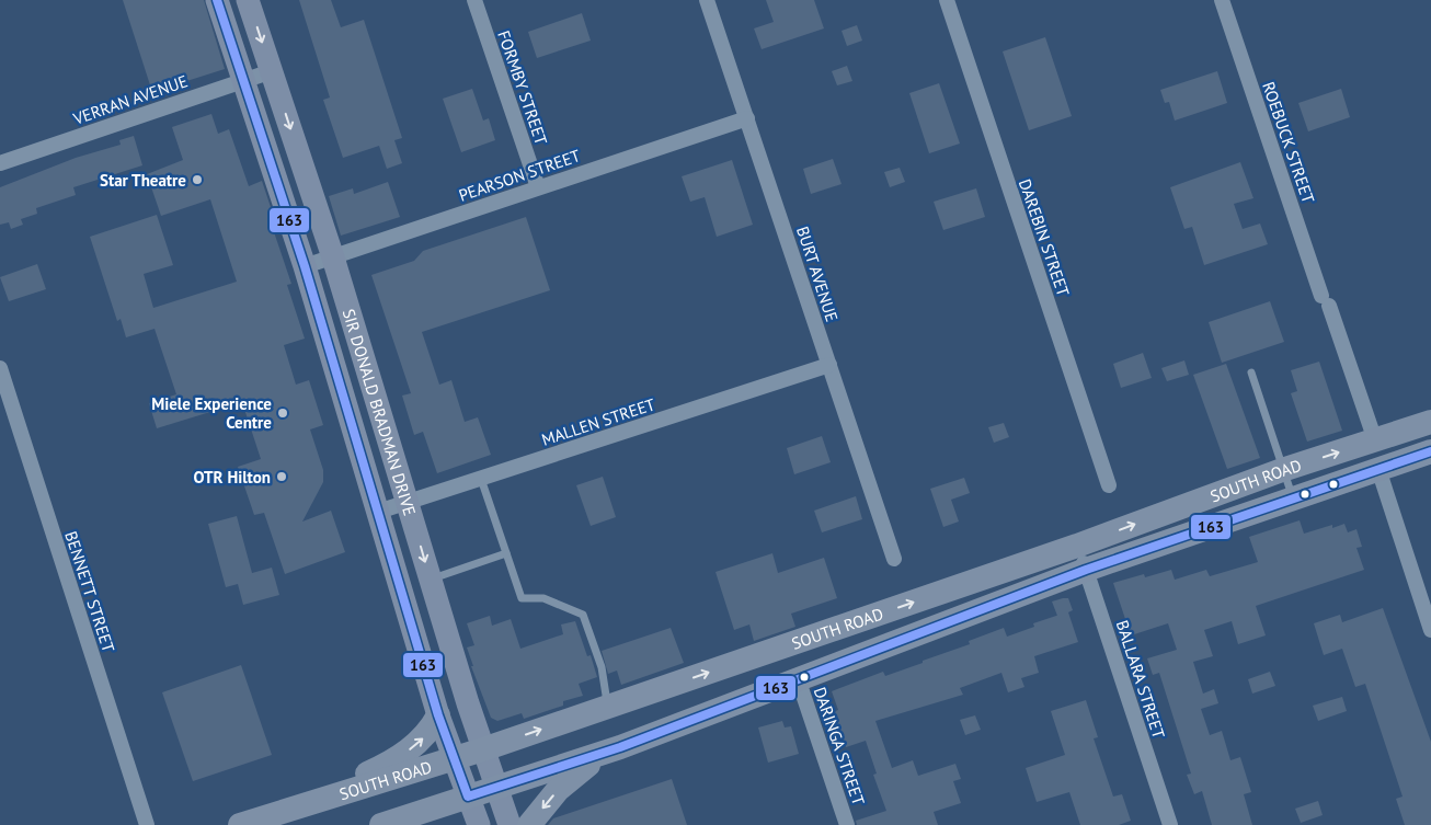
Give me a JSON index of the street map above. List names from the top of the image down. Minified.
{"streets":{"highway":["SOUTH ROAD"],"main road":["SIR DONALD BRADMAN DRIVE"],"street":["FORMBY STREET","VERRAN AVENUE","ROEBUCK STREET","PEARSON STREET","DAREBIN STREET","BURT AVENUE","MALLEN STREET","BENNETT STREET","BALLARA STREET","DARINGA STREET"]},"crossings":[["FORMBY STREET","PEARSON STREET"],["VERRAN AVENUE","SIR DONALD BRADMAN DRIVE"],["ROEBUCK STREET","SOUTH ROAD"],["PEARSON STREET","BURT AVENUE"],["PEARSON STREET","SIR DONALD BRADMAN DRIVE"],["BURT AVENUE","MALLEN STREET"],["SIR DONALD BRADMAN DRIVE","MALLEN STREET"],["SIR DONALD BRADMAN DRIVE","SOUTH ROAD"],["SOUTH ROAD","BALLARA STREET"],["SOUTH ROAD","DARINGA STREET"]],"places":["Star Theatre","Miele Experience Centre","OTR Hilton"],"lines":["transit line 163"]}
